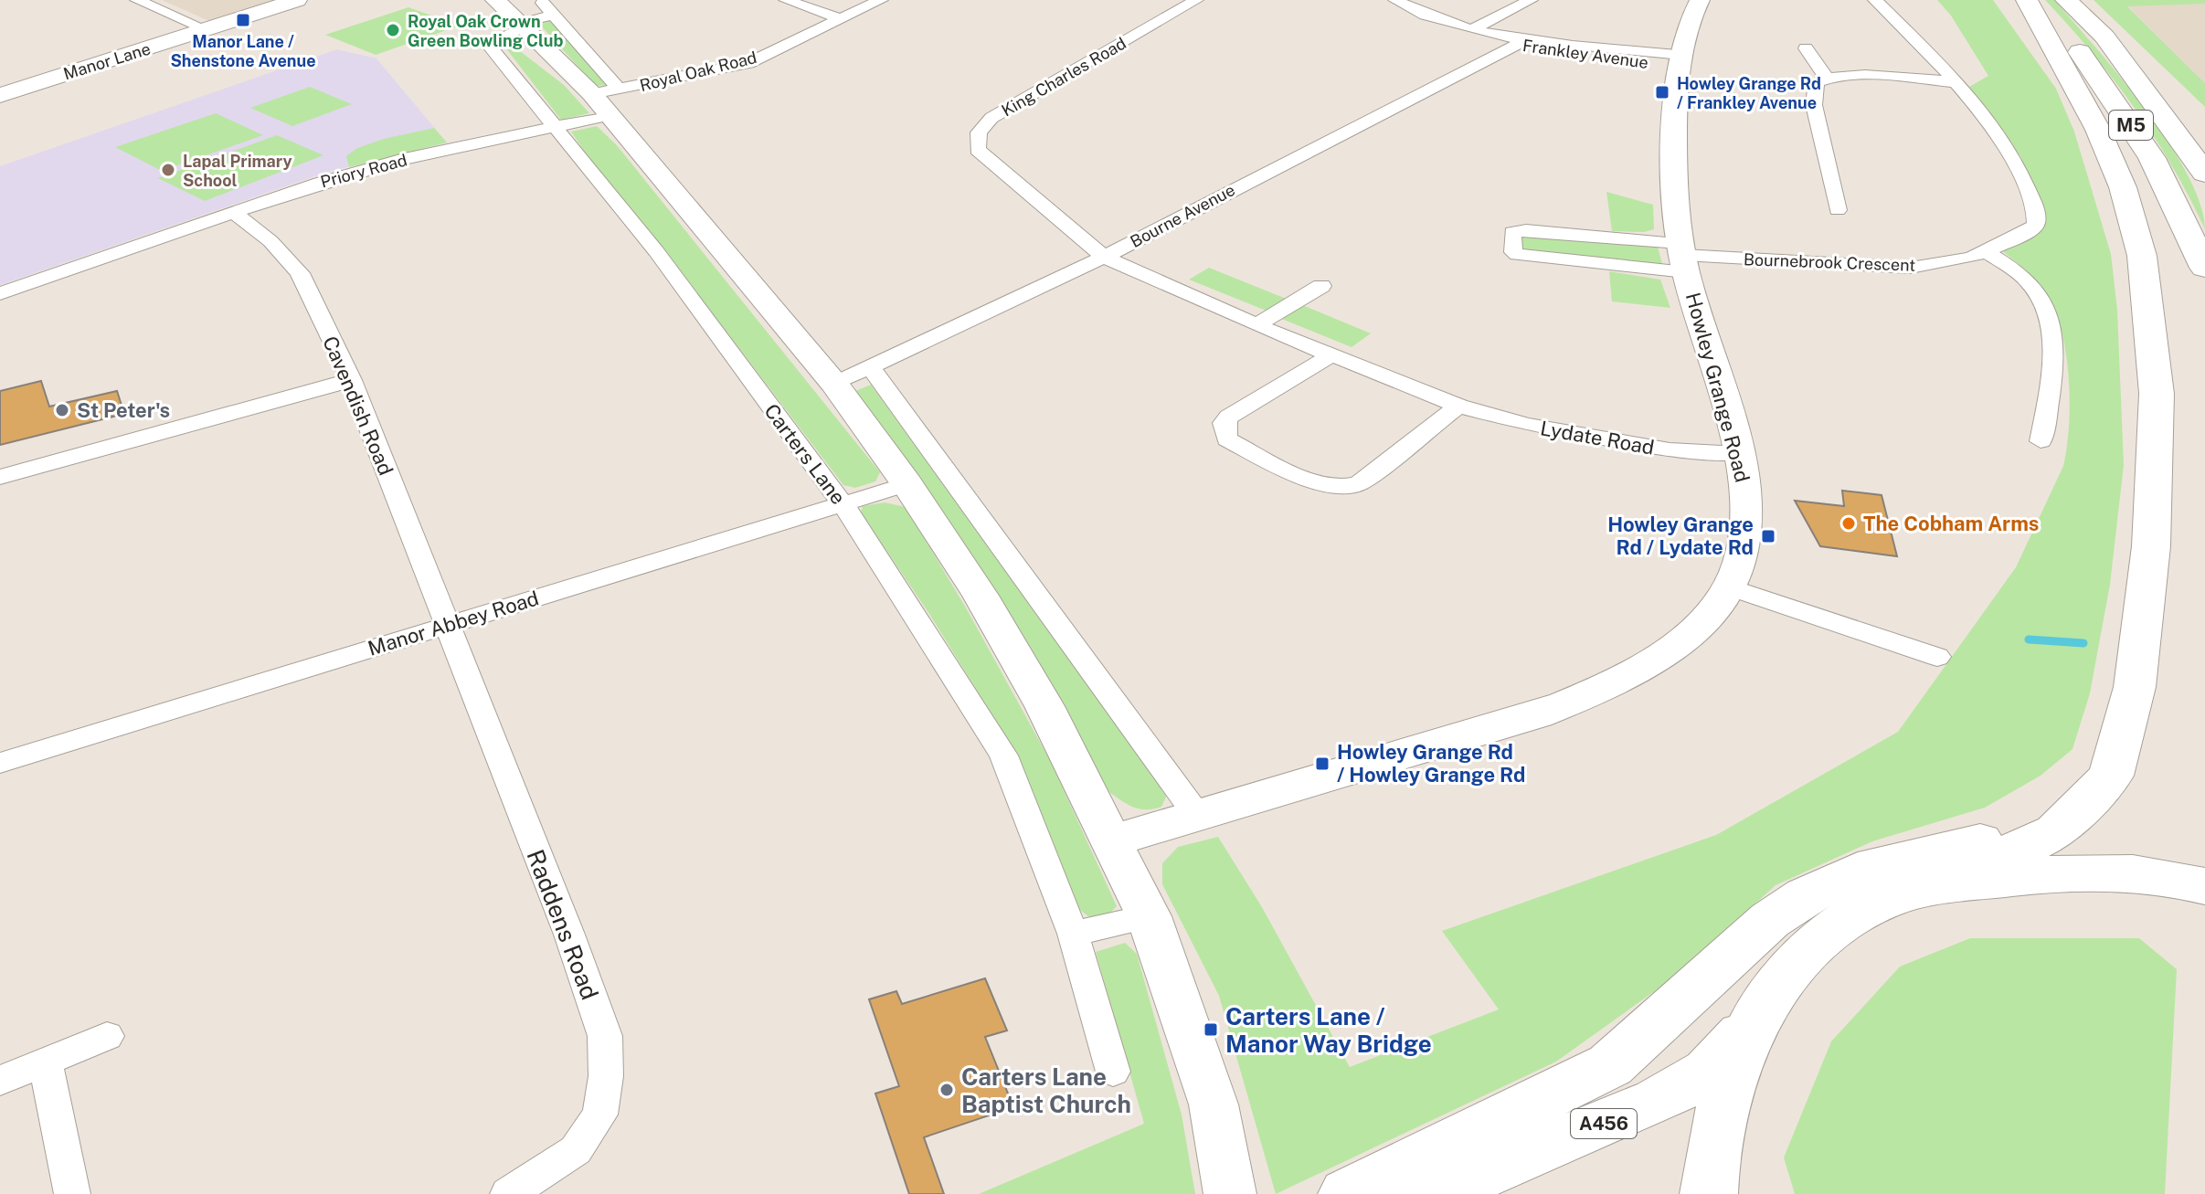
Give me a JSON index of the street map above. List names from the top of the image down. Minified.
{"streets":{"highway":["M5","A456"],"street":["Frankley Avenue","Manor Lane","Royal Oak Road","King Charles Road","Priory Road","Bourne Avenue","Bournebrook Crescent","Howley Grange Road","Cavendish Road","Lydate Road","Carters Lane","Manor Abbey Road","Raddens Road"]},"crossings":[["Frankley Avenue","Bourne Avenue"],["Frankley Avenue","Howley Grange Road"],["Royal Oak Road","Priory Road"],["King Charles Road","Bourne Avenue"],["King Charles Road","Lydate Road"],["Priory Road","Cavendish Road"],["Priory Road","Carters Lane"],["Bourne Avenue","Lydate Road"],["Bournebrook Crescent","Howley Grange Road"],["Howley Grange Road","Lydate Road"],["Cavendish Road","Manor Abbey Road"],["Cavendish Road","Raddens Road"],["Carters Lane","Manor Abbey Road"],["Manor Abbey Road","Raddens Road"]],"places":{"transit":["Manor Lane / Shenstone Avenue","Howley Grange Rd / Frankley Avenue","Howley Grange Rd / Lydate Rd","Howley Grange Rd / Howley Grange Rd","Carters Lane / Manor Way Bridge"],"other":["Royal Oak Crown Green Bowling Club","Lapal Primary School","St Peter's","The Cobham Arms","Carters Lane Baptist Church"]}}
